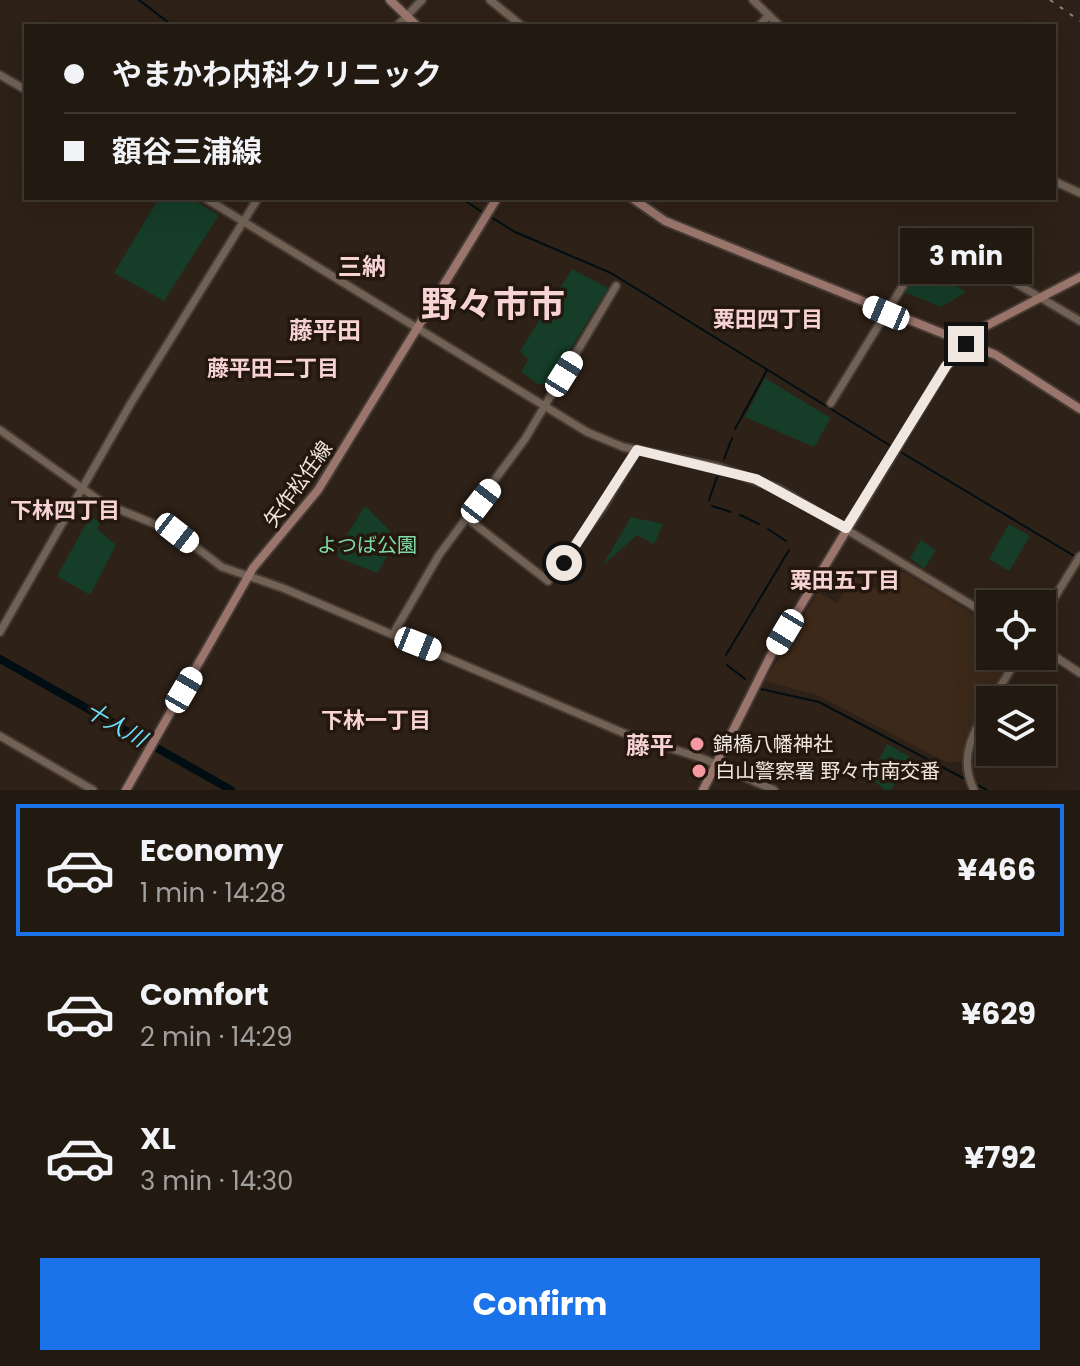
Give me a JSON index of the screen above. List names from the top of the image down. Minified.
{"streets":{"main road":["矢作松任線"]},"districts":["三納","野々市市","粟田四丁目","藤平田","藤平田二丁目","下林四丁目","粟田五丁目","下林一丁目","藤平"],"water":["十人川"],"parks":["よつば公園"],"places":["錦橋八幡神社","白山警察署 野々市南交番"],"page":{"banner":["やまかわ内科クリニック","額谷三浦線"],"bubble":"3 min","list":[{"name":"Economy","note":"1 min · 14:28","value":"¥466"},{"name":"Comfort","note":"2 min · 14:29","value":"¥629"},{"name":"XL","note":"3 min · 14:30","value":"¥792"}],"buttons":"Confirm"}}
